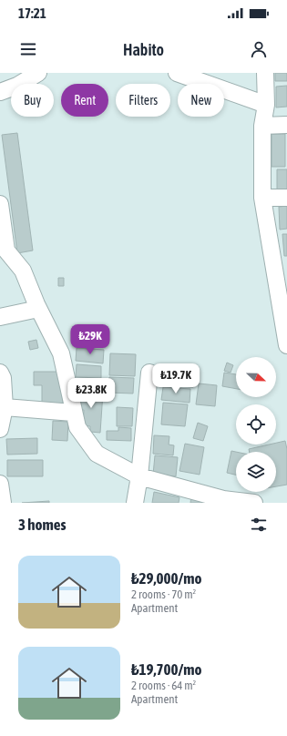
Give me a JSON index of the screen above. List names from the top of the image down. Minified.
{"north":"right","page":{"status":"17:21","header":"Habito","chip":["Buy","Rent","Filters","New"],"price":["₺29K","₺19.7K","₺23.8K"],"heading":"3 homes","list":[{"name":"₺29,000/mo","note":"2 rooms · 70 m² · Apartment"},{"name":"₺19,700/mo","note":"2 rooms · 64 m² · Apartment"}]}}
